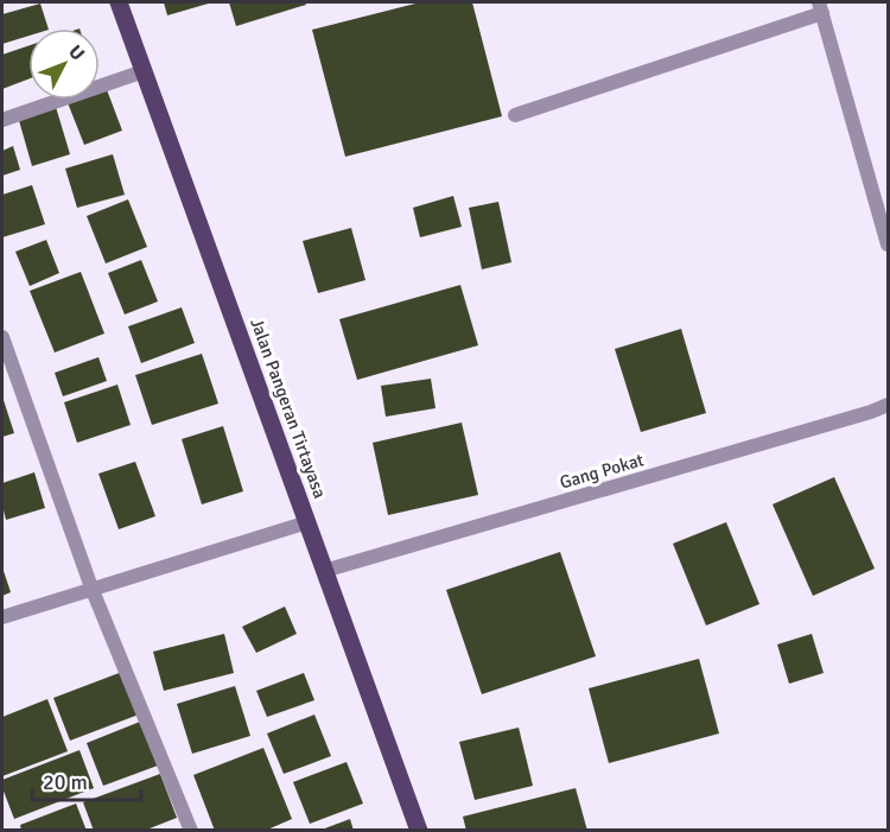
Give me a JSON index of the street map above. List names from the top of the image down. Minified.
{"streets":{"main road":["Jalan Pangeran Tirtayasa"],"street":["Gang Pokat"]},"crossings":[["Jalan Pangeran Tirtayasa","Gang Pokat"]],"scale_bar":"20 m","north":"top right"}
